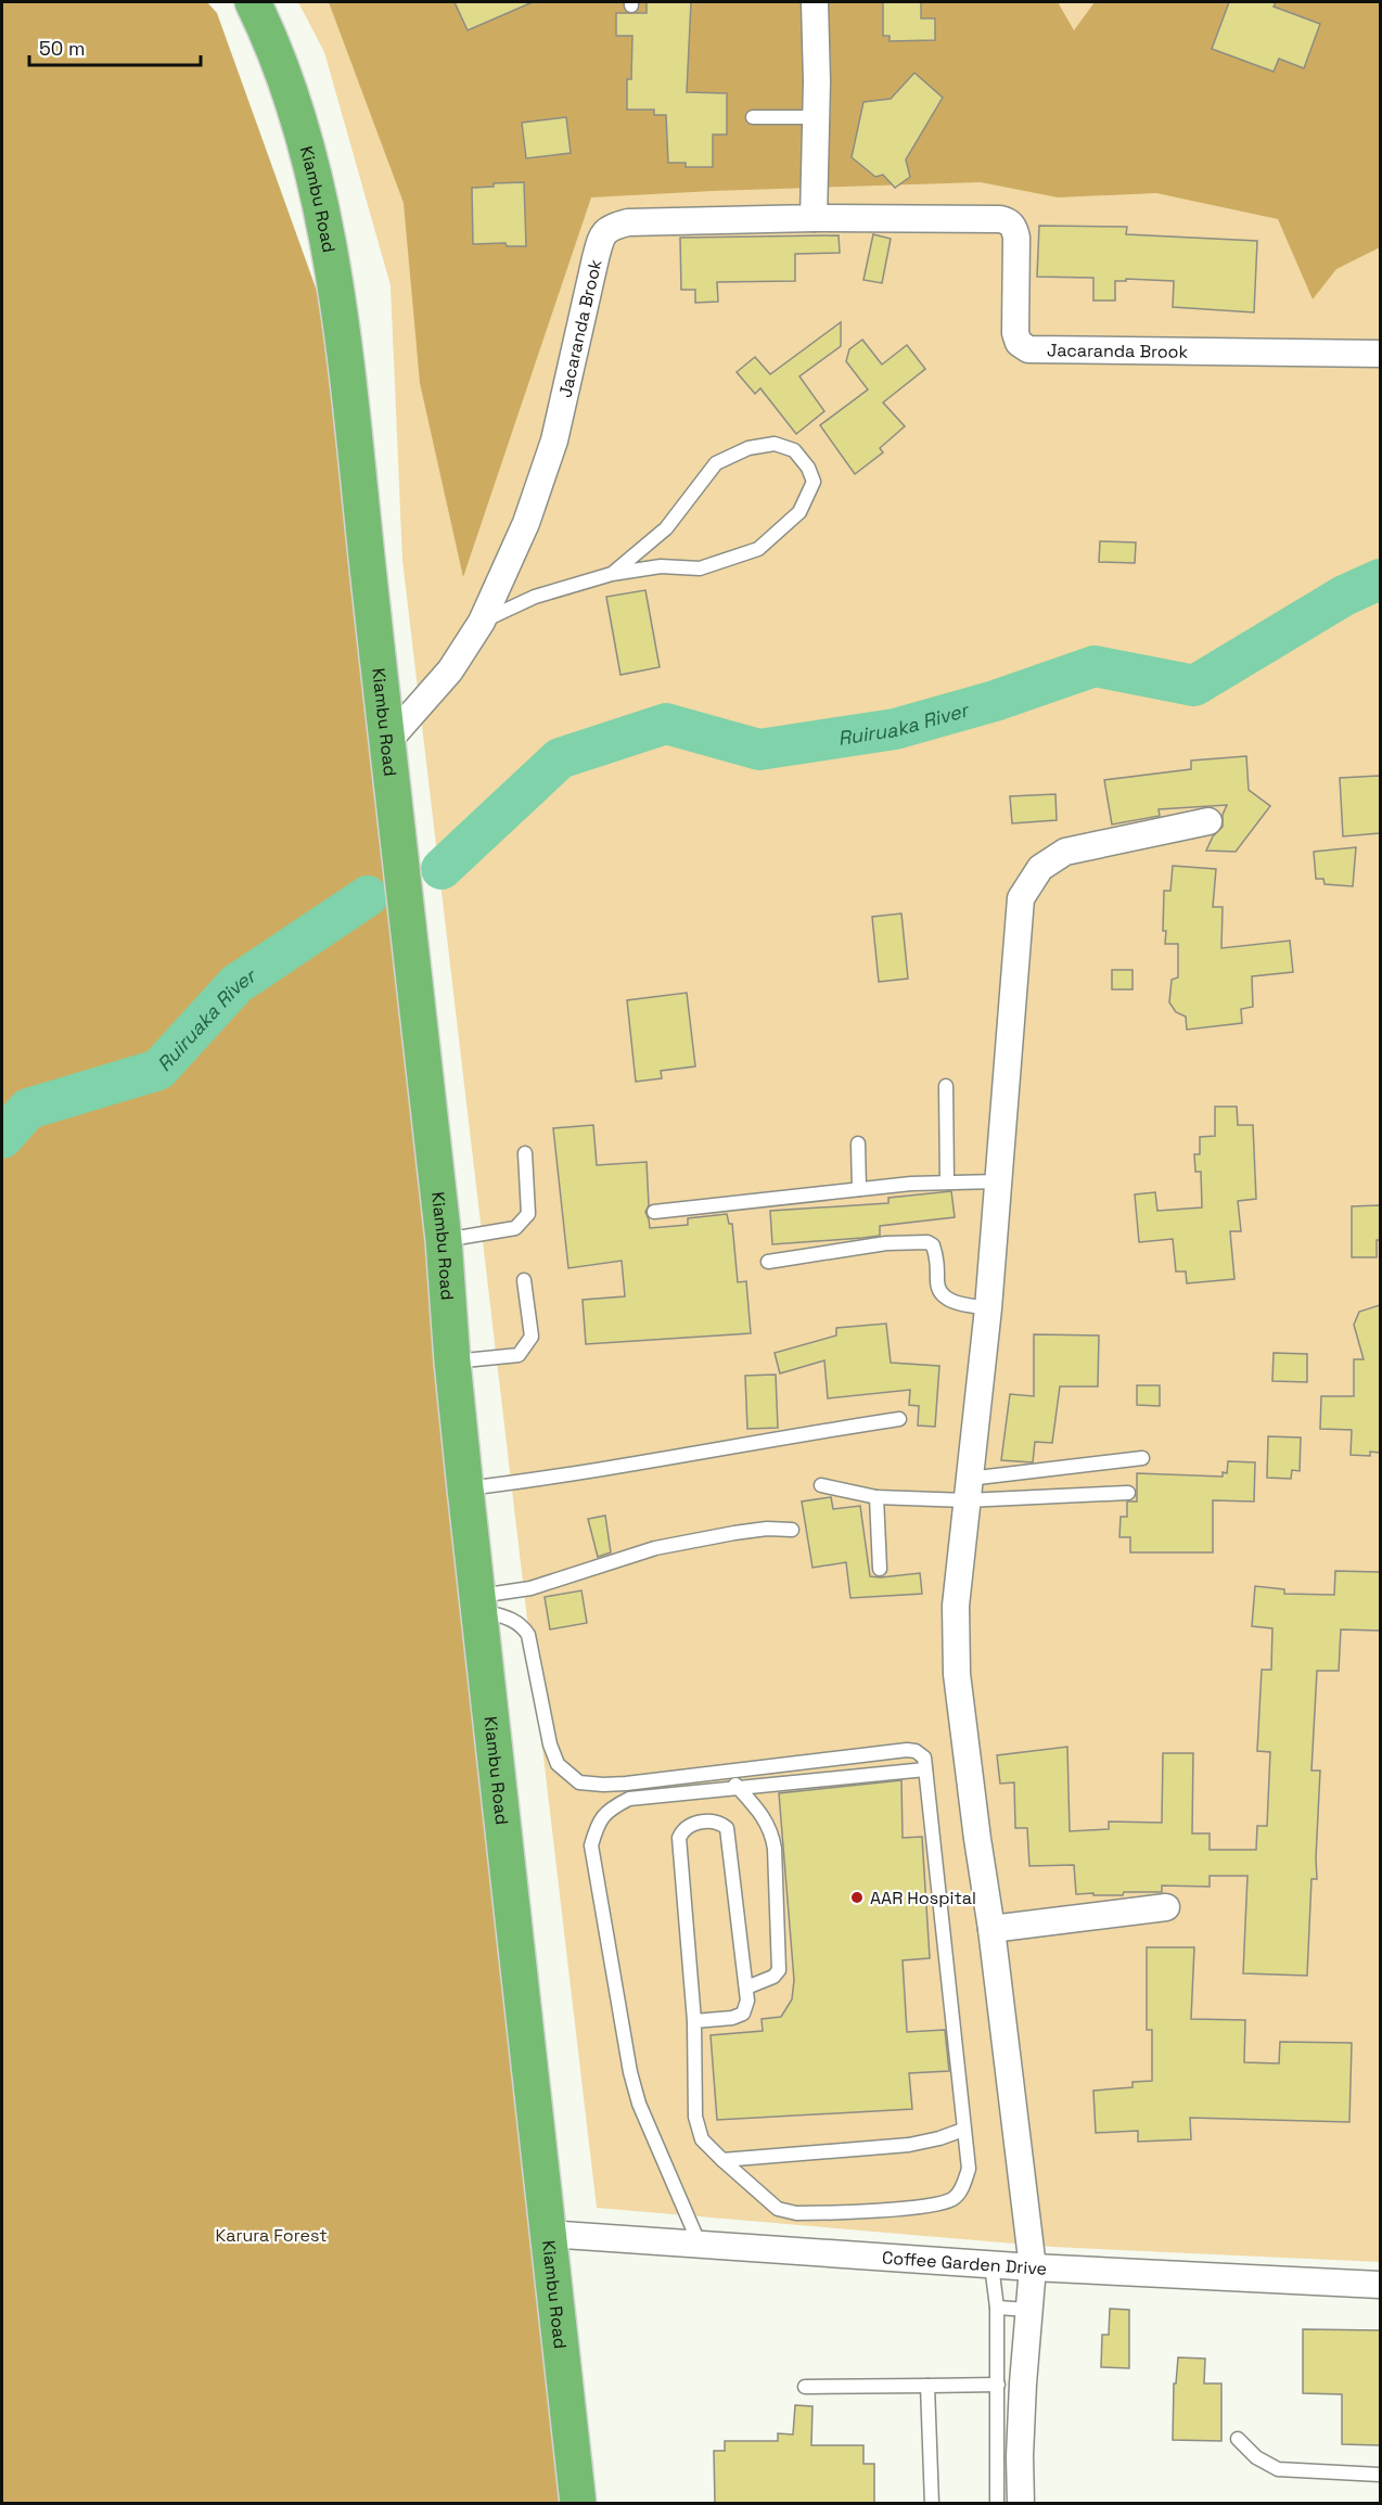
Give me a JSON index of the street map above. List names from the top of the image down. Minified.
{"streets":{"highway":["Kiambu Road"],"street":["Jacaranda Brook","Coffee Garden Drive"]},"crossings":[["Kiambu Road","Jacaranda Brook"],["Kiambu Road","Coffee Garden Drive"]],"water":["Ruiruaka River"],"parks":["Karura Forest"],"places":["AAR Hospital"],"scale_bar":"50 m"}
